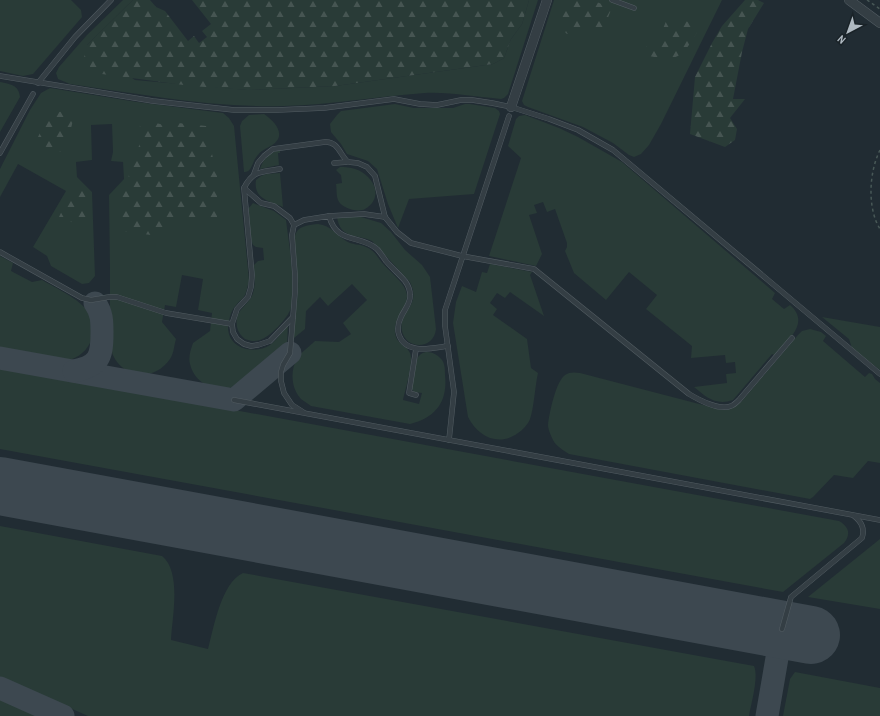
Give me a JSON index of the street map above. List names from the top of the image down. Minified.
{"north":"bottom left"}
